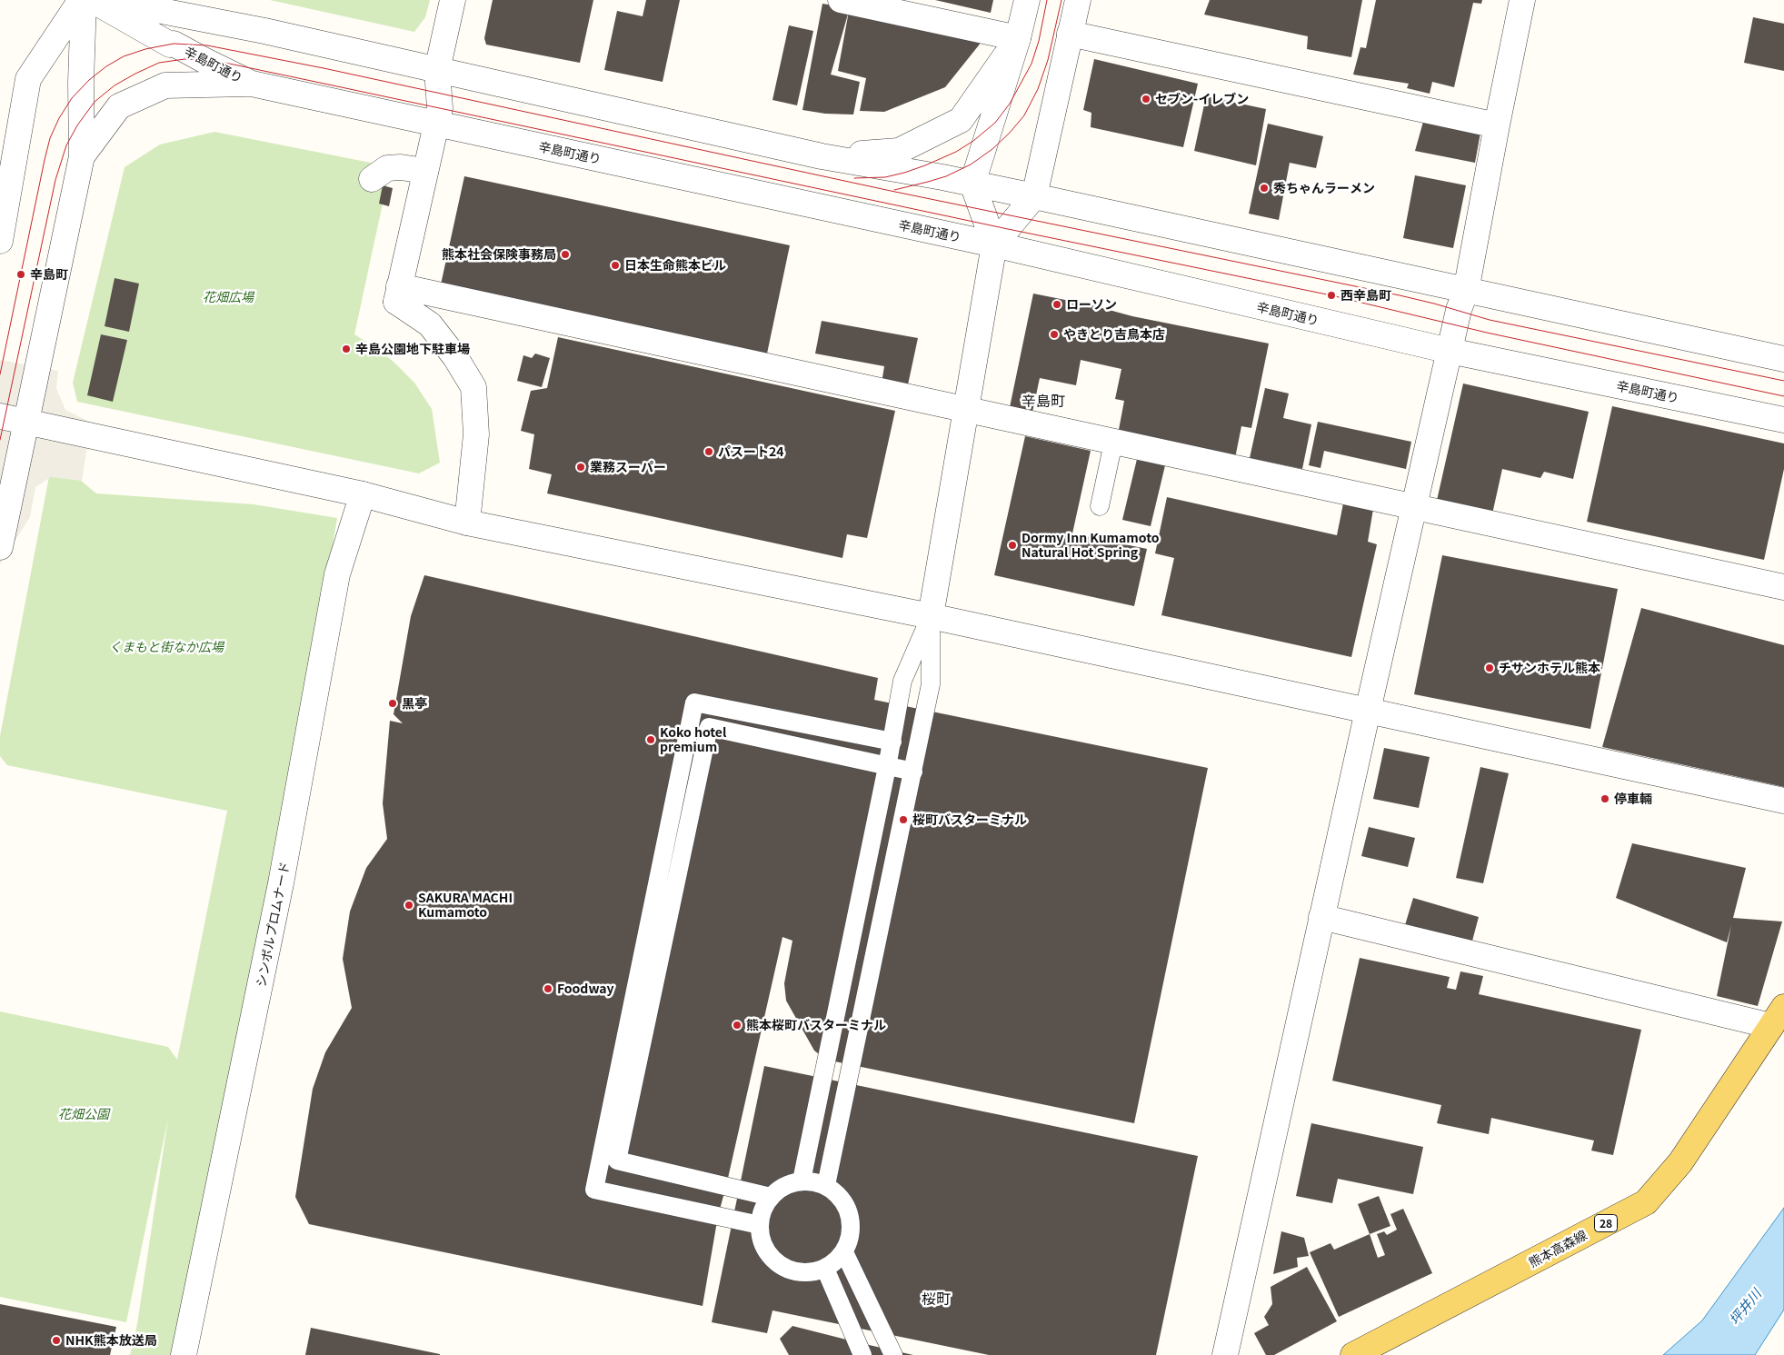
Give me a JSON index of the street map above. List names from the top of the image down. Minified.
{"streets":{"main road":["28","熊本高森線"],"street":["辛島町通り","シンボルプロムナード"]},"districts":["辛島町","桜町"],"water":["坪井川"],"parks":["花畑広場","くまもと街なか広場","花畑公園"],"places":["セブン-イレブン","秀ちゃんラーメン","熊本社会保険事務局","日本生命熊本ビル","辛島町","西辛島町","ローソン","やきとり吉鳥本店","辛島公園地下駐車場","パスート24","業務スーパー","Dormy Inn Kumamoto Natural Hot Spring","チサンホテル熊本","黒亭","Koko hotel premium","停車輛","桜町バスターミナル","SAKURA MACHI Kumamoto","Foodway","熊本桜町バスターミナル","NHK熊本放送局"]}
